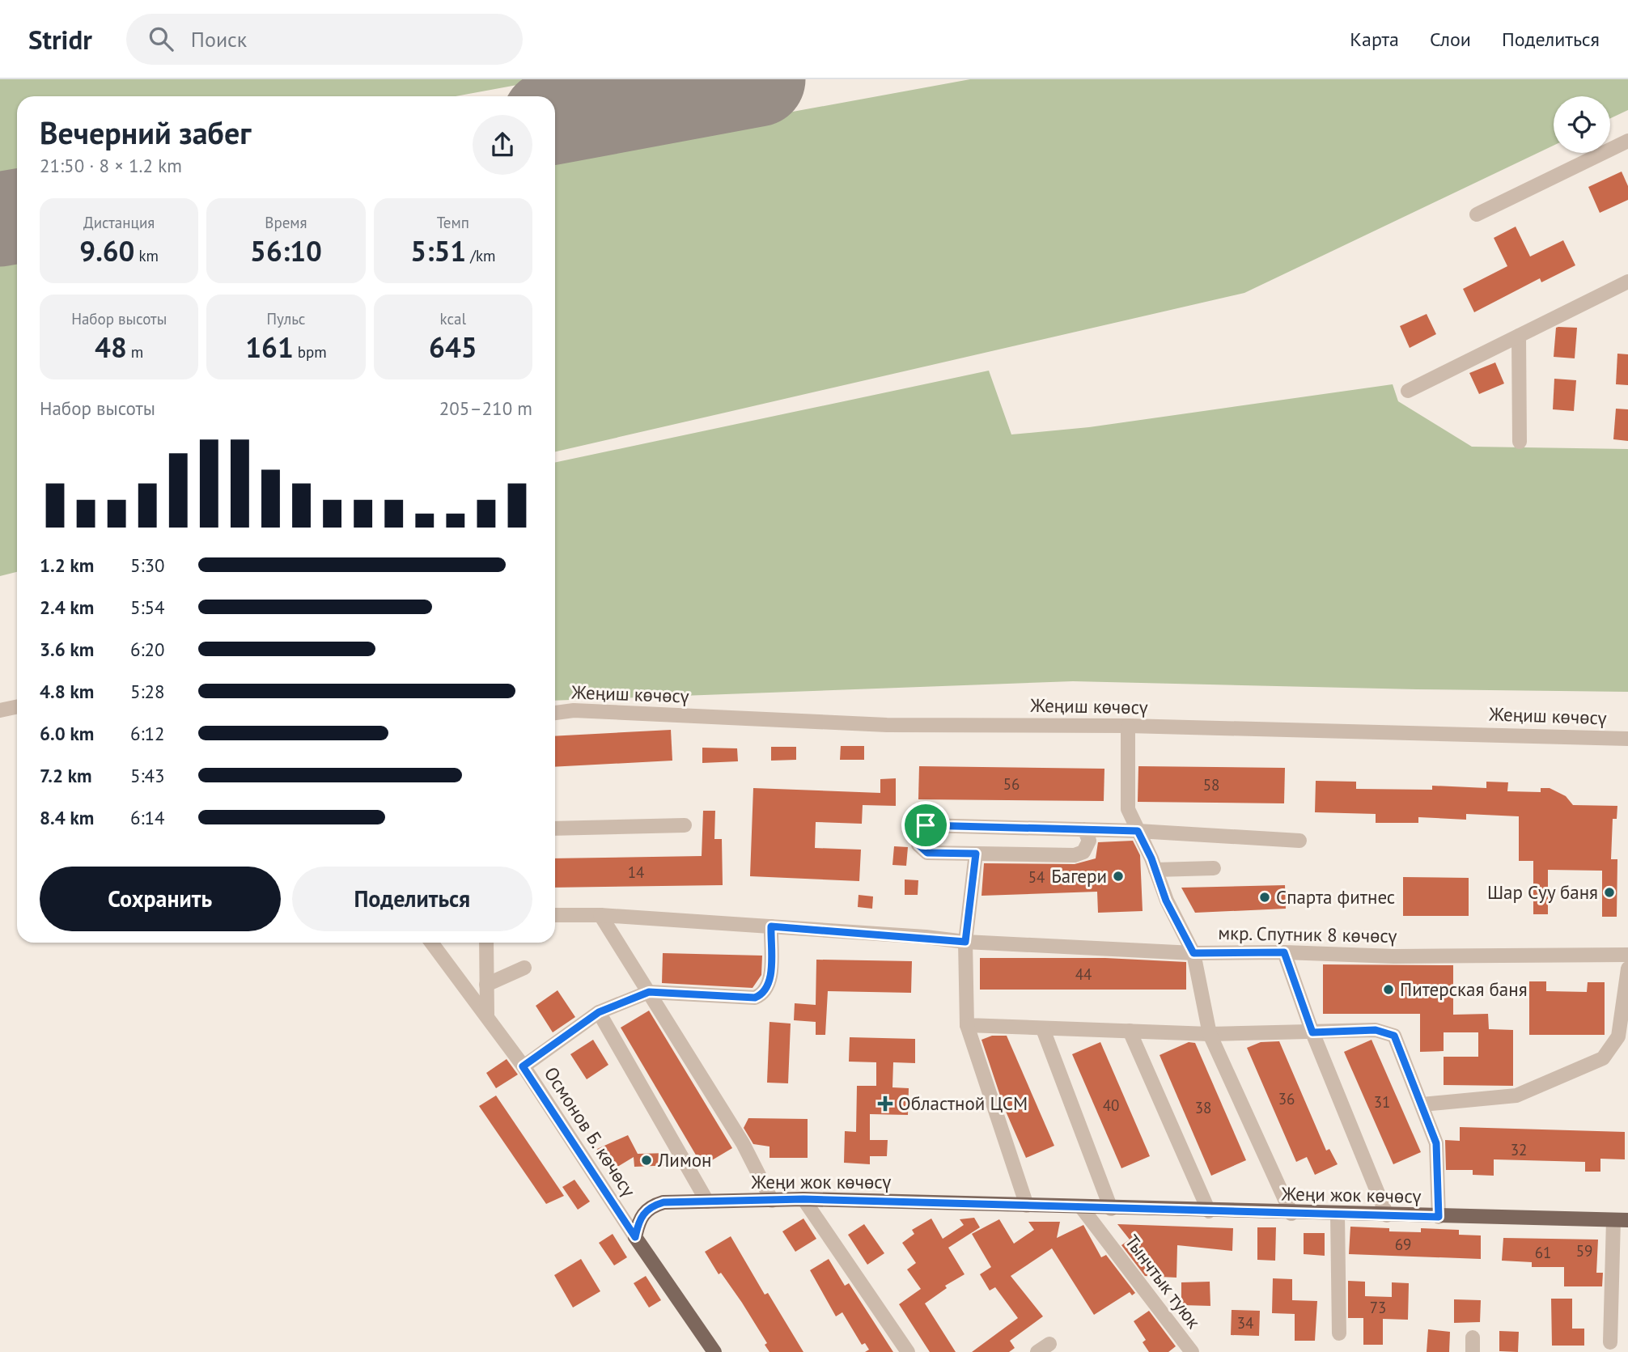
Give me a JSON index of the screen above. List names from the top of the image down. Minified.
{"streets":{"main road":["Осмонов Б. көчөсү","Жеңи жок көчөсү"],"street":["Жеңиш көчөсү","мкр. Спутник 8 көчөсү","Тынчтык туюк"]},"crossings":[["Жеңиш көчөсү","мкр. Спутник 8 көчөсү"],["Осмонов Б. көчөсү","Жеңи жок көчөсү"],["Жеңи жок көчөсү","Тынчтык туюк"]],"places":{"other":["Багери","Шар Суу баня","Спарта фитнес","Питерская баня","Лимон"],"health":["Областной ЦСМ"]},"house_numbers":["56","58","14","54","44","36","31","40","38","32","69","59","61","73","34"],"page":{"header":"Stridr","search":"Поиск","nav":["Карта","Слои","Поделиться"],"heading":["Вечерний забег","21:50 · 8 × 1.2 km"],"stats":[["Дистанция","9.60 km"],["Время","56:10"],["Темп","5:51 /km"],["Набор высоты","48 m"],["Пульс","161 bpm"],["kcal","645"]],"chart":["Набор высоты","205–210 m"],"list":[{"name":"1.2 km","note":"5:30"},{"name":"2.4 km","note":"5:54"},{"name":"3.6 km","note":"6:20"},{"name":"4.8 km","note":"5:28"},{"name":"6.0 km","note":"6:12"},{"name":"7.2 km","note":"5:43"},{"name":"8.4 km","note":"6:14"}],"buttons":["Сохранить","Поделиться"]}}
